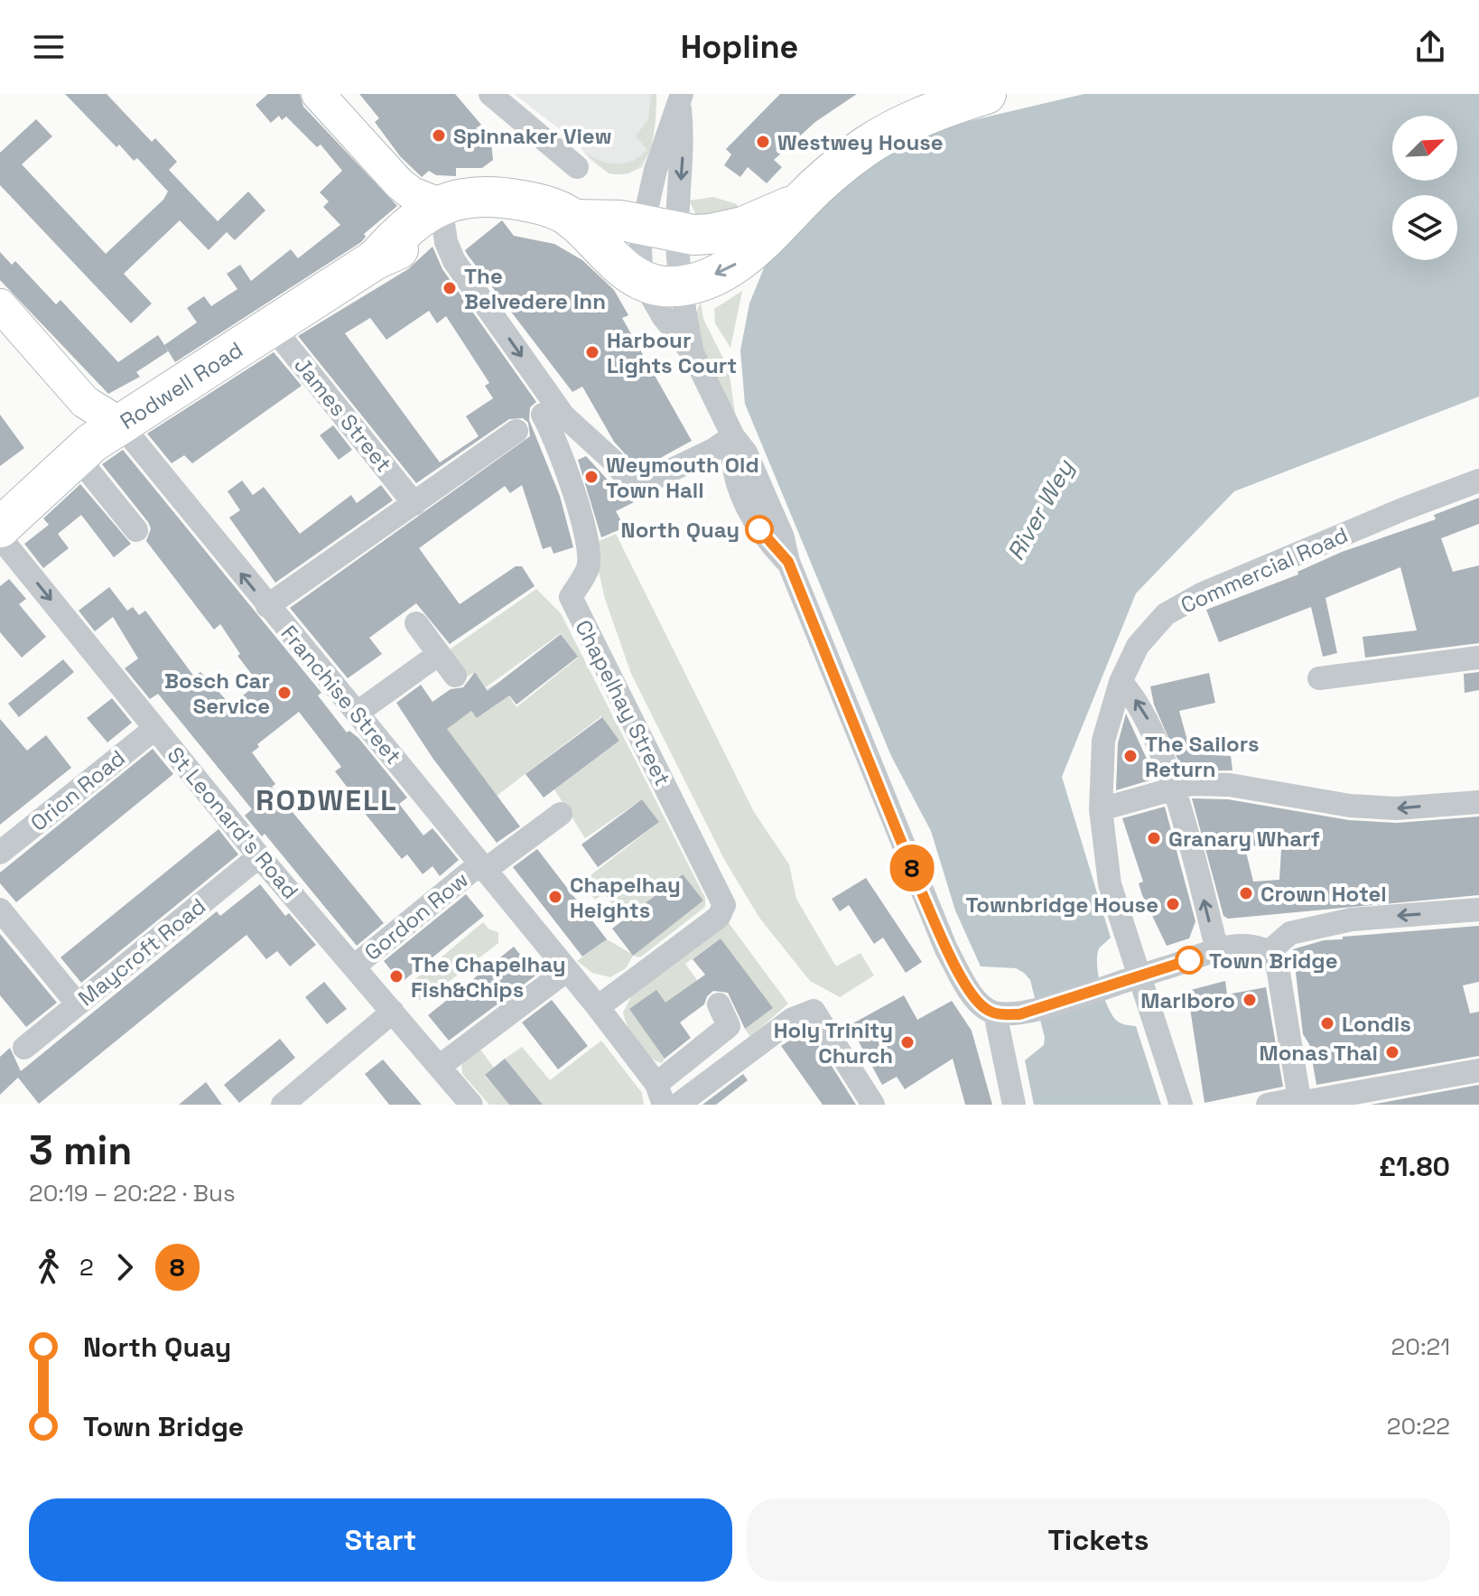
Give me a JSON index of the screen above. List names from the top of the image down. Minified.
{"streets":{"highway":["Rodwell Road"],"street":["James Street","Commercial Road","Franchise Street","Chapelhay Street","Orion Road","St Leonard's Road","Gordon Row","Maycroft Road"]},"crossings":[["Rodwell Road","James Street"],["Rodwell Road","Franchise Street"],["Franchise Street","Chapelhay Street"],["Franchise Street","Gordon Row"],["Orion Road","St Leonard's Road"],["St Leonard's Road","Gordon Row"],["St Leonard's Road","Maycroft Road"]],"districts":["RODWELL"],"water":["River Wey"],"places":["Spinnaker View","Westwey House","The Belvedere Inn","Harbour Lights Court","Weymouth Old Town Hall","North Quay","Bosch Car Service","The Sailors Return","Granary Wharf","Crown Hotel","Chapelhay Heights","Townbridge House","Town Bridge","The Chapelhay Fish&Chips","Marlboro","Londis","Holy Trinity Church","Monas Thai"],"lines":["bus line 8"],"north":"top right","page":{"header":"Hopline","on_map":"8","heading":["3 min","20:19 – 20:22 · Bus","£1.80"],"legs":["2","8"],"list":[{"name":"North Quay","value":"20:21"},{"name":"Town Bridge","value":"20:22"}],"buttons":["Start","Tickets"]}}
